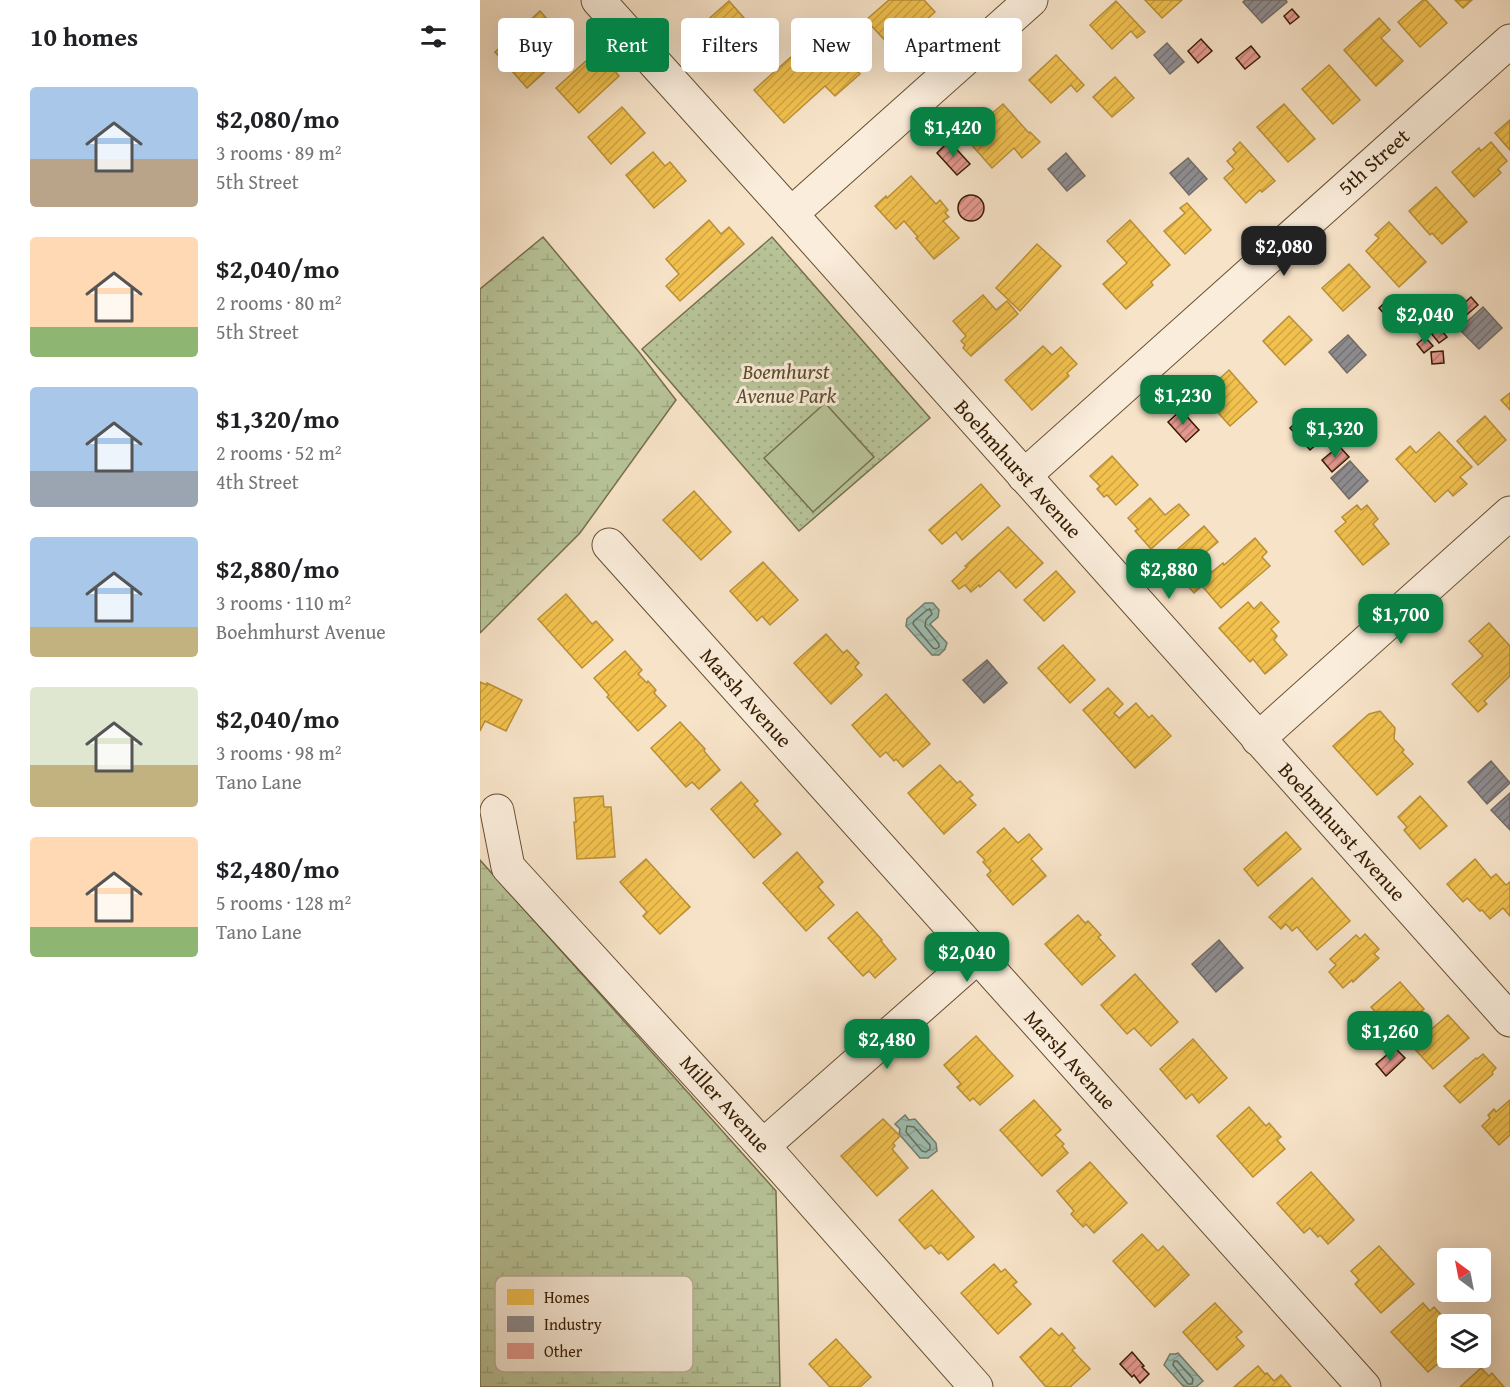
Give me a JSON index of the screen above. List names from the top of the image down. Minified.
{"streets":{"street":["5th Street","Boehmhurst Avenue","Marsh Avenue","Miller Avenue"]},"crossings":[["5th Street","Boehmhurst Avenue"]],"parks":["Boemhurst Avenue Park"],"legend":["Homes","Industry","Other"],"north":"top left","page":{"heading":"10 homes","chip":["Buy","Rent","Filters","New","Apartment"],"list":[{"name":"$2,080/mo","note":"3 rooms · 89 m² · 5th Street"},{"name":"$2,040/mo","note":"2 rooms · 80 m² · 5th Street"},{"name":"$1,320/mo","note":"2 rooms · 52 m² · 4th Street"},{"name":"$2,880/mo","note":"3 rooms · 110 m² · Boehmhurst Avenue"},{"name":"$2,040/mo","note":"3 rooms · 98 m² · Tano Lane"},{"name":"$2,480/mo","note":"5 rooms · 128 m² · Tano Lane"}],"price":["$1,420","$2,080","$2,040","$1,230","$1,320","$2,880","$1,700","$2,040","$1,260","$2,480"]}}
